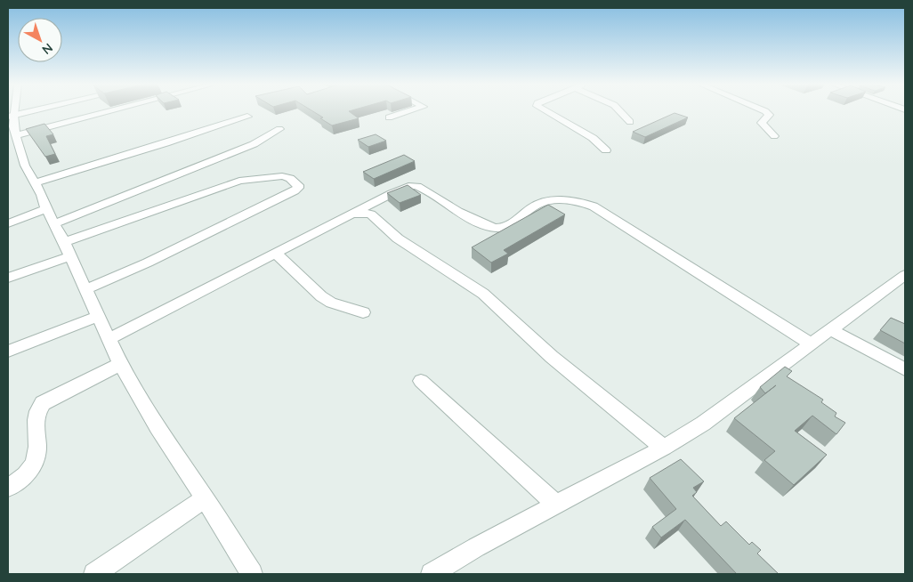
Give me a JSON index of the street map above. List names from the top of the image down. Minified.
{"north":"bottom right"}
